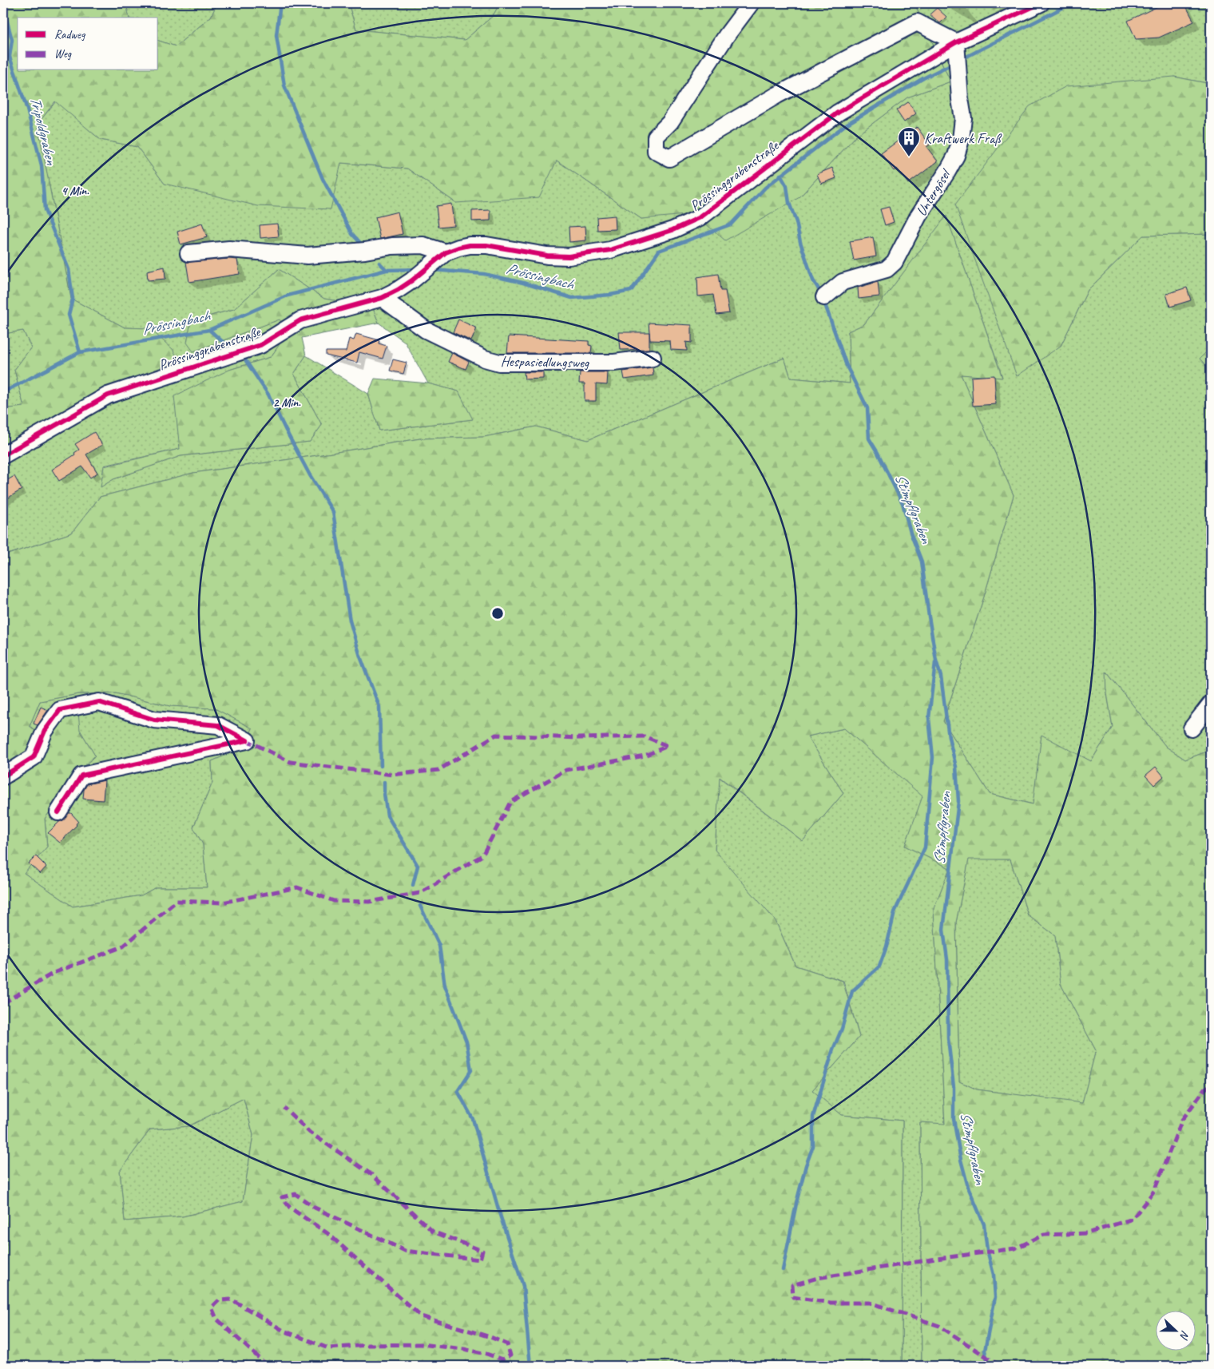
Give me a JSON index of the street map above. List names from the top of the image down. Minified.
{"streets":{"street":["Prössinggrabenstraße","Untergösel","Hespasiedlungsweg"]},"crossings":[["Prössinggrabenstraße","Untergösel"],["Prössinggrabenstraße","Hespasiedlungsweg"]],"water":["Tripoldgraben","Prössingbach","Stimpflgraben"],"places":{"building":["Kraftwerk Fraß"]},"legend":["Radweg","Weg"],"north":"right","rings":["4 Min.","2 Min."]}
